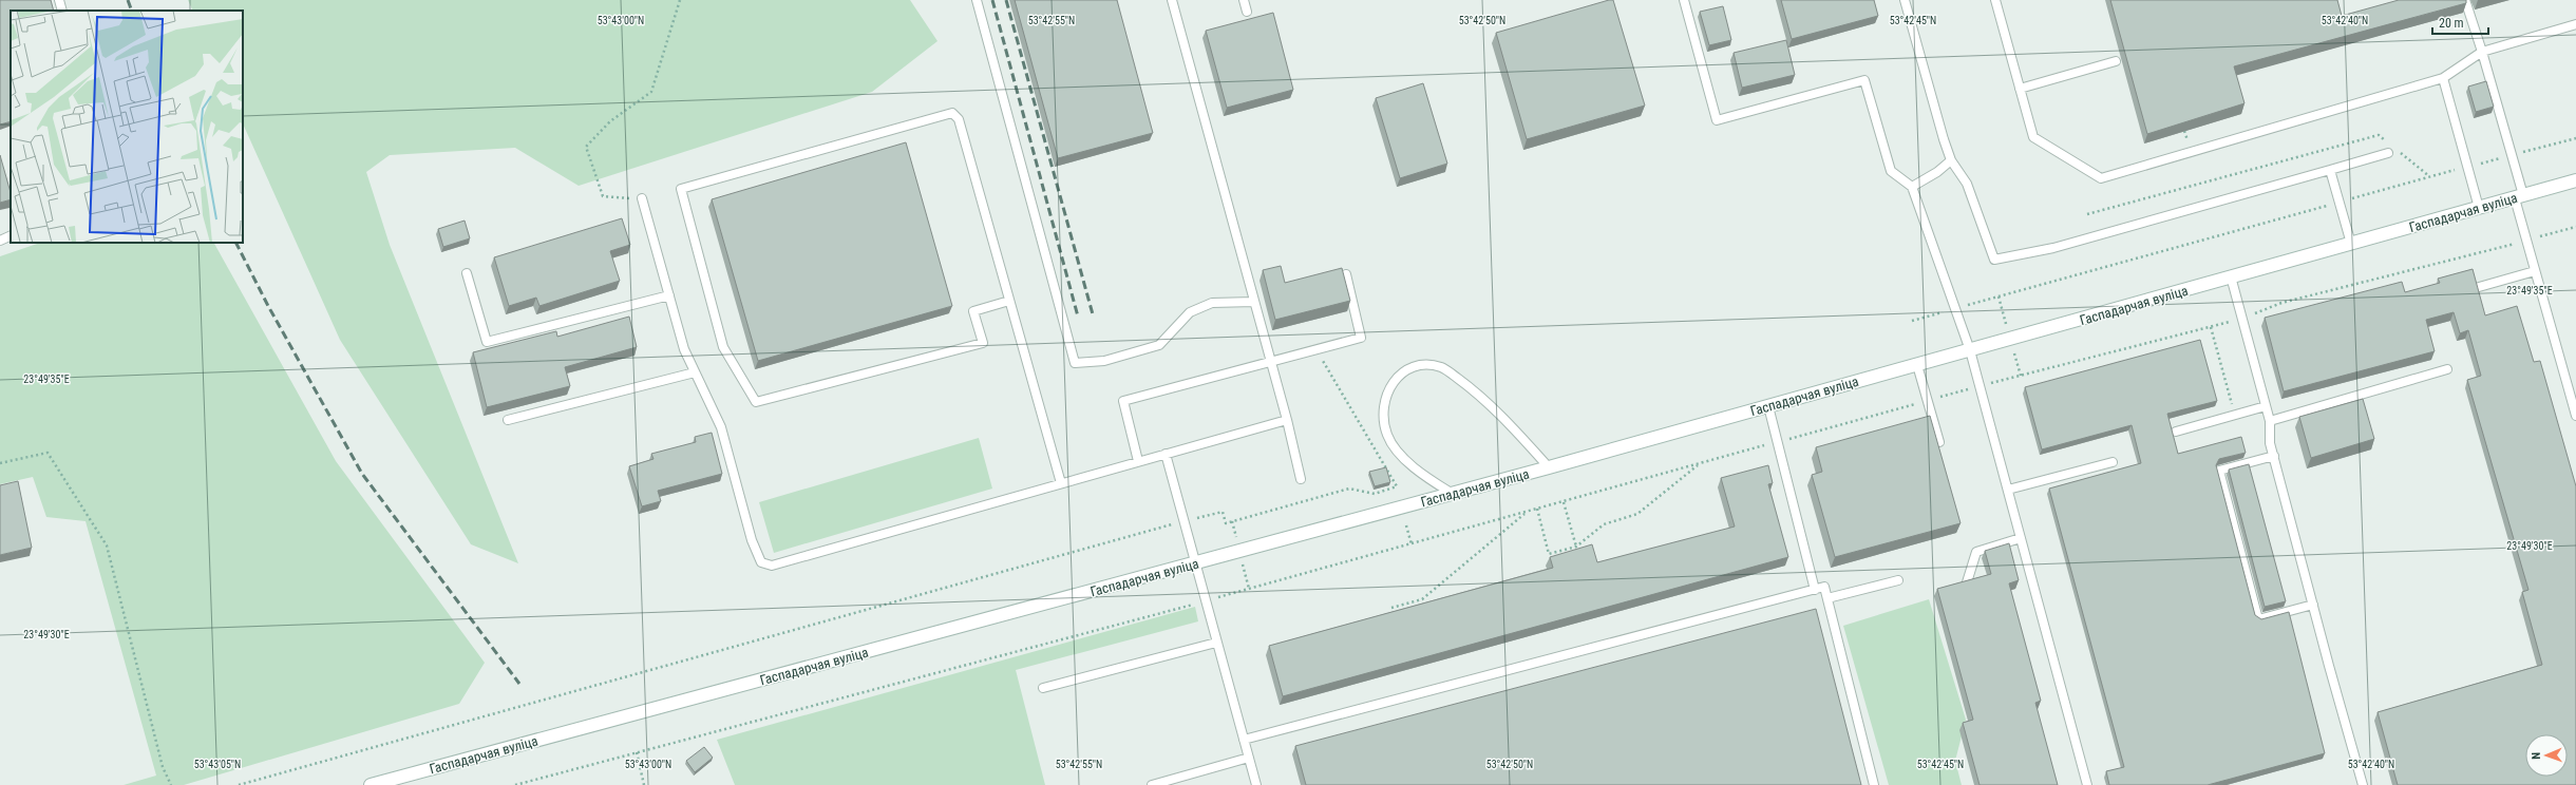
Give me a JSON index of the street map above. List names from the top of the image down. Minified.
{"streets":{"street":["Гаспадарчая вуліца"]},"scale_bar":"20 m","north":"left","coordinates":["53°43'00\"N","53°42'55\"N","53°42'50\"N","53°42'45\"N","53°42'40\"N","23°49'35\"E","23°49'30\"E","53°43'05\"N"]}
